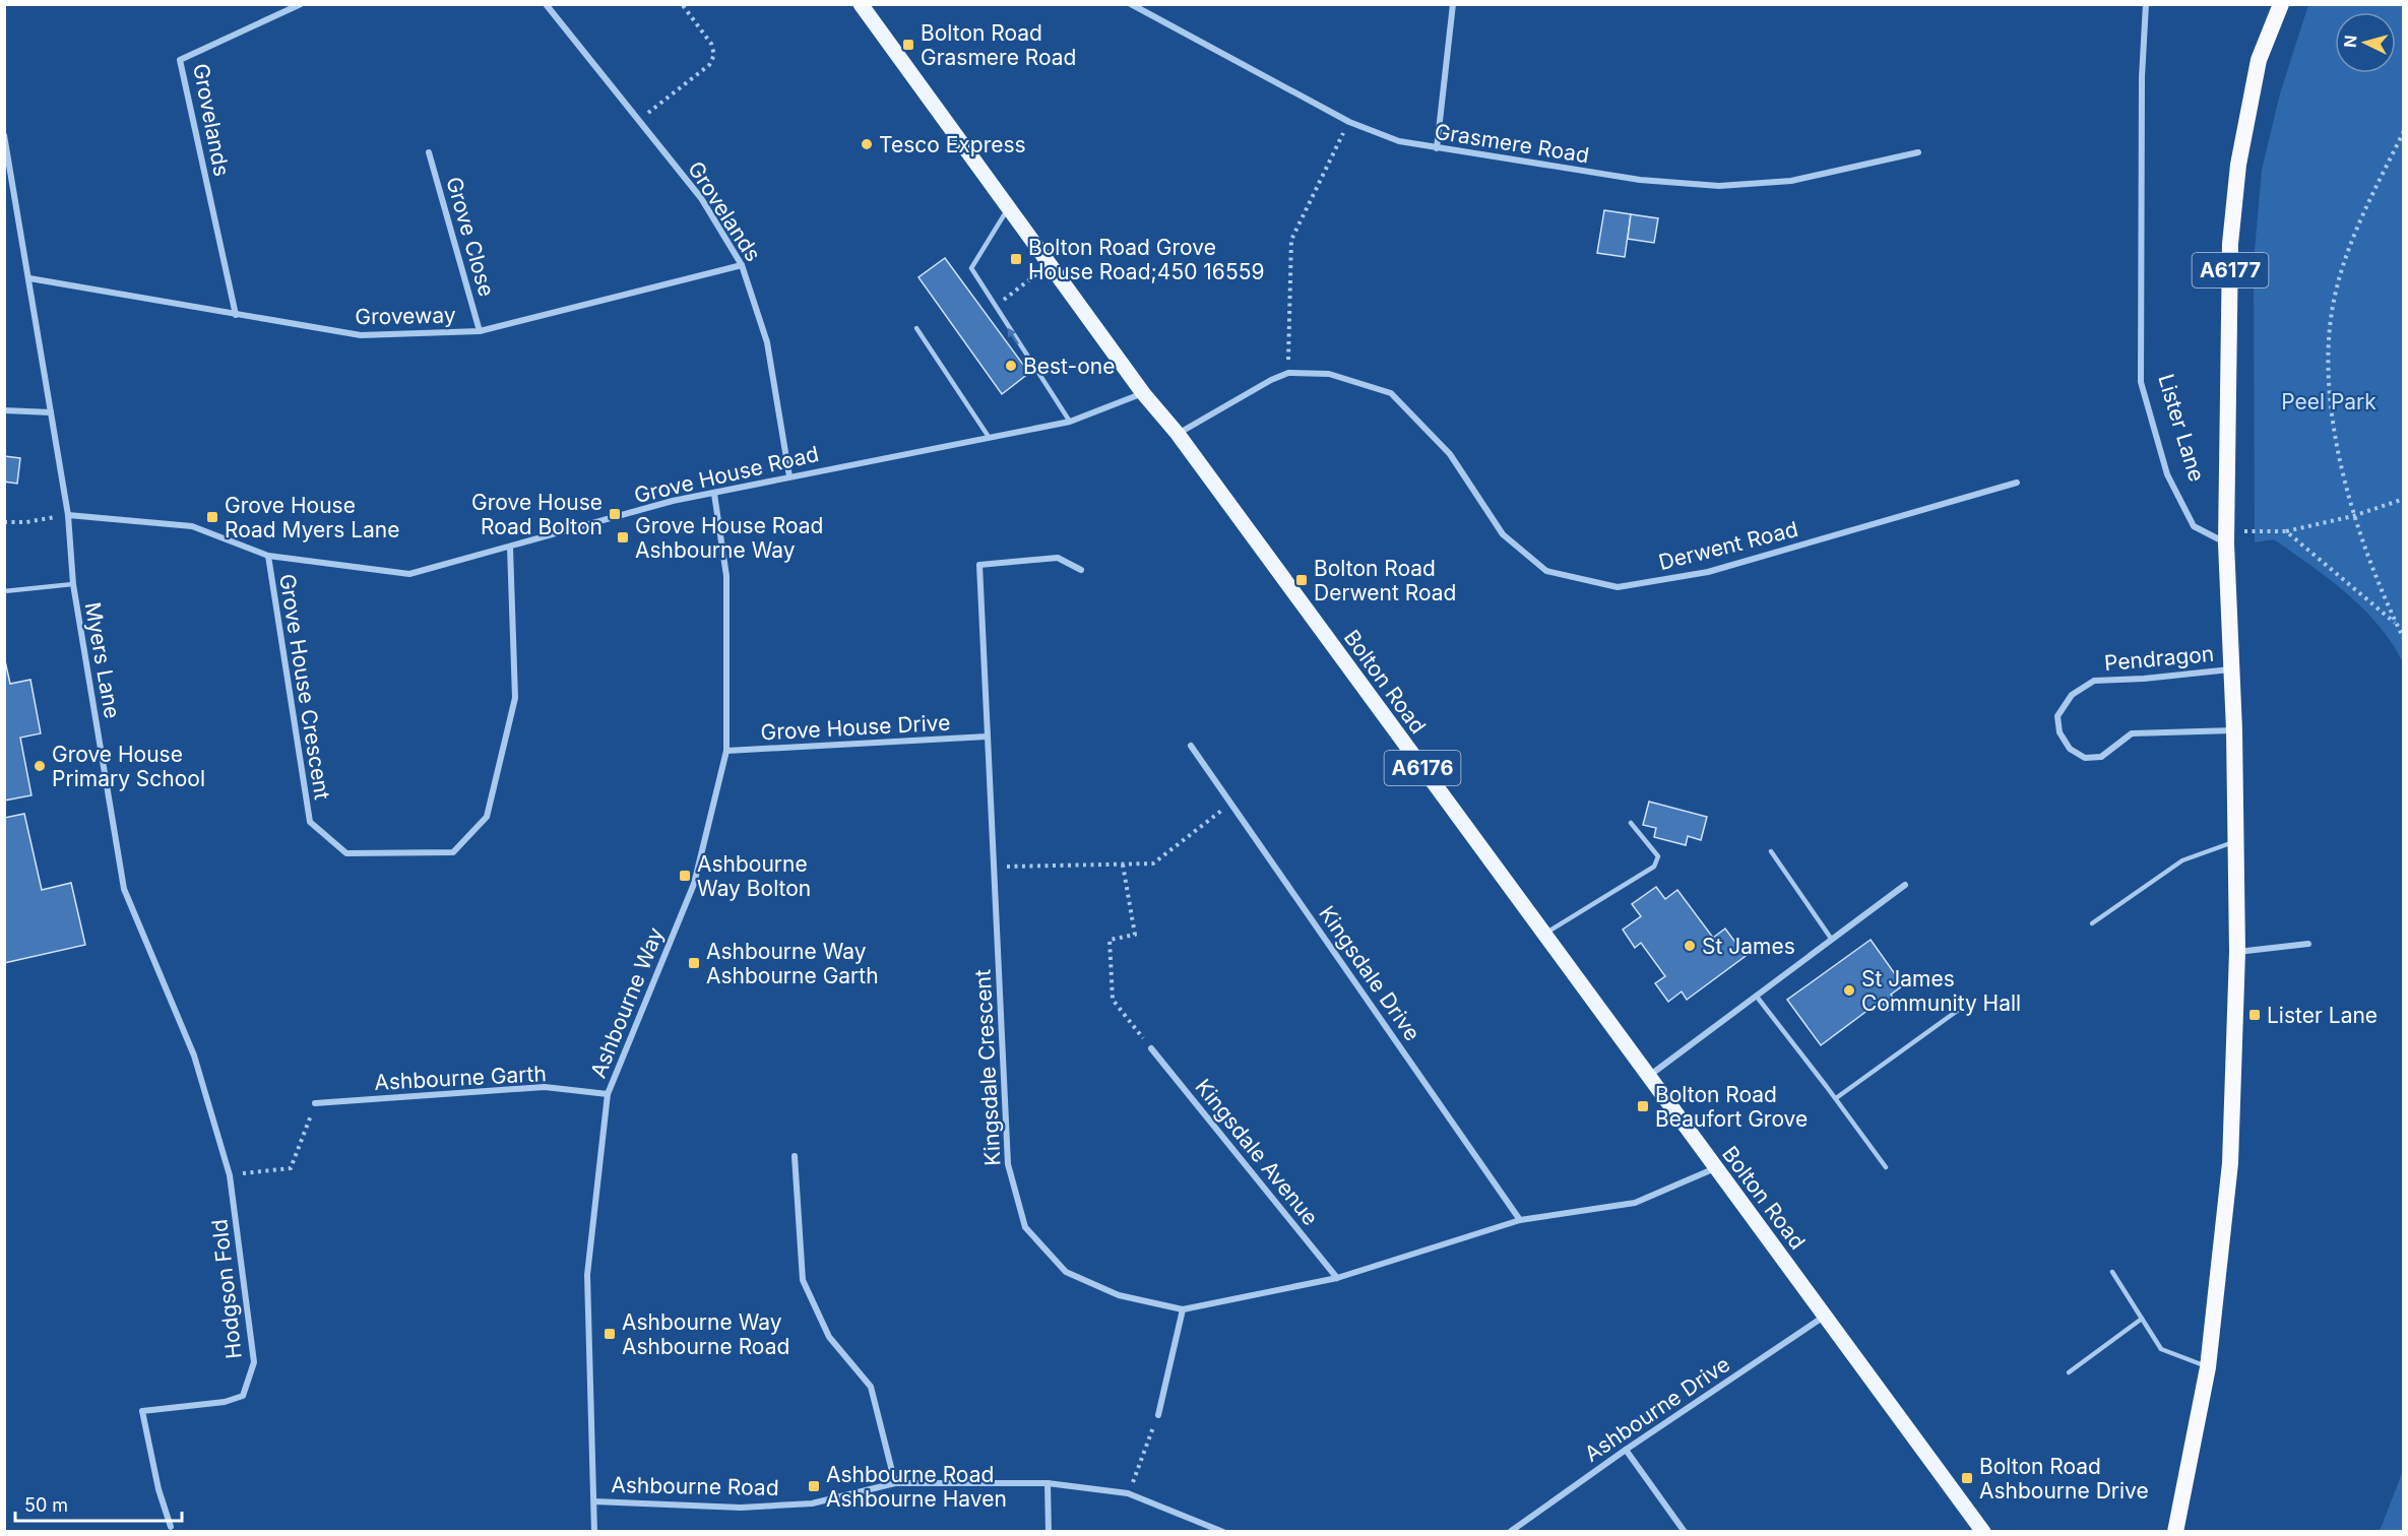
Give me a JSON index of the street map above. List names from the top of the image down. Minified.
{"streets":{"highway":["A6177"],"main road":["Bolton Road","A6176"],"street":["Grovelands","Grasmere Road","Grove Close","Groveway","Lister Lane","Grove House Road","Derwent Road","Pendragon","Myers Lane","Grove House Crescent","Grove House Drive","Kingsdale Drive","Ashbourne Way","Kingsdale Crescent","Ashbourne Garth","Kingsdale Avenue","Hodgson Fold","Ashbourne Drive","Ashbourne Road"]},"crossings":[["Grovelands","Groveway"],["Grovelands","Grove House Road"],["Grove Close","Groveway"],["A6177","Lister Lane"],["A6177","Pendragon"],["Groveway","Myers Lane"],["Grove House Road","Myers Lane"],["Grove House Road","Bolton Road"],["Grove House Road","Grove House Crescent"],["Grove House Road","Ashbourne Way"],["Derwent Road","Bolton Road"],["Myers Lane","Hodgson Fold"],["Bolton Road","Kingsdale Crescent"],["Bolton Road","Ashbourne Drive"],["Grove House Drive","Ashbourne Way"],["Grove House Drive","Kingsdale Crescent"],["Kingsdale Drive","Kingsdale Crescent"],["Ashbourne Way","Ashbourne Garth"],["Ashbourne Way","Ashbourne Road"],["Kingsdale Crescent","Kingsdale Avenue"]],"parks":["Peel Park"],"places":{"transit":["Bolton Road Grasmere Road","Bolton Road Grove House Road;450 16559","Grove House Road Bolton","Grove House Road Myers Lane","Grove House Road Ashbourne Way","Bolton Road Derwent Road","Ashbourne Way Bolton","Ashbourne Way Ashbourne Garth","Lister Lane","Bolton Road Beaufort Grove","Ashbourne Way Ashbourne Road","Bolton Road Ashbourne Drive","Ashbourne Road Ashbourne Haven"],"other":["Tesco Express","Best-one","Grove House Primary School","St James","St James Community Hall"]},"scale_bar":"50 m","north":"left"}
